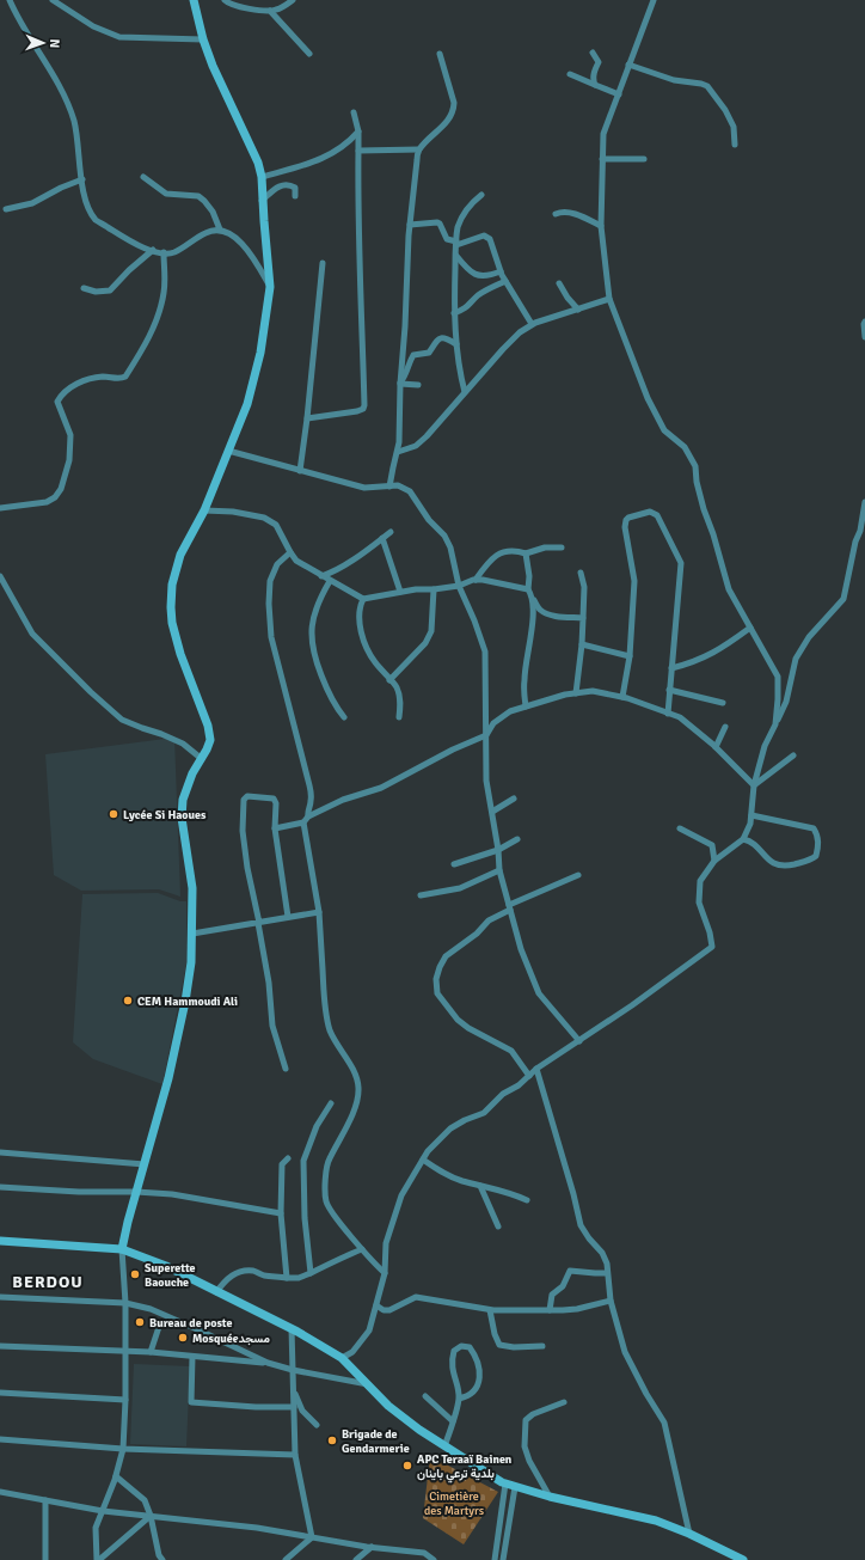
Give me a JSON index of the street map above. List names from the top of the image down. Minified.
{"districts":["BERDOU"],"parks":["Cimetière des Martyrs"],"places":["Lycée Si Haoues","CEM Hammoudi Ali","Superette Baouche","Bureau de poste","Mosquéeمسجد","Brigade de Gendarmerie","APC Teraaï Bainen بلدية ترعي باينان"],"north":"right"}
